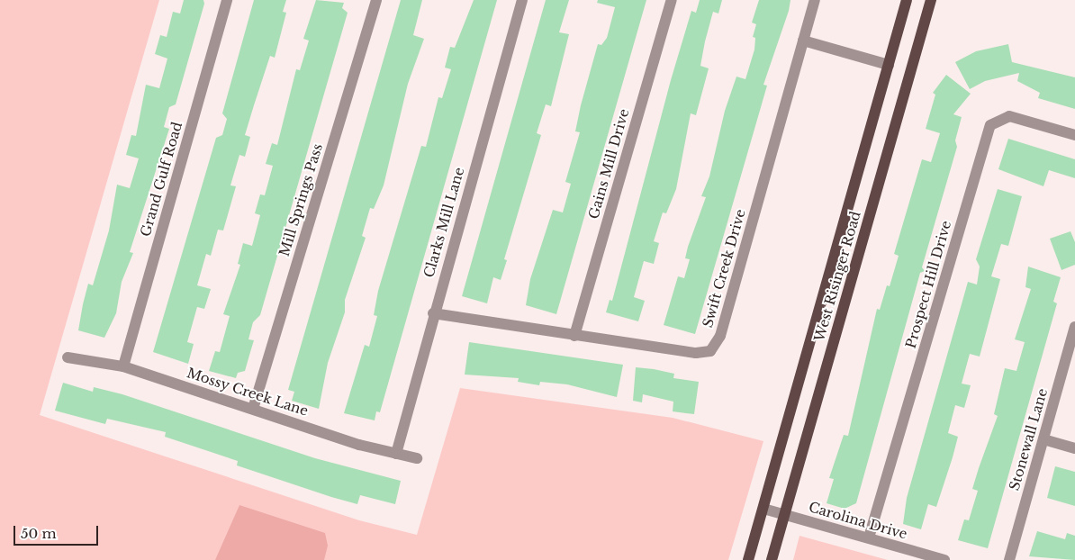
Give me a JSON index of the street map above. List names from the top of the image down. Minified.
{"streets":{"main road":["West Risinger Road"],"street":["Gains Mill Drive","Grand Gulf Road","Mill Springs Pass","Clarks Mill Lane","Swift Creek Drive","Prospect Hill Drive","Mossy Creek Lane","Stonewall Lane","Carolina Drive"]},"crossings":[["Gains Mill Drive","Swift Creek Drive"],["Grand Gulf Road","Mossy Creek Lane"],["Mill Springs Pass","Mossy Creek Lane"],["Clarks Mill Lane","Swift Creek Drive"],["Clarks Mill Lane","Mossy Creek Lane"],["West Risinger Road","Carolina Drive"],["Prospect Hill Drive","Carolina Drive"]],"scale_bar":"50 m"}
